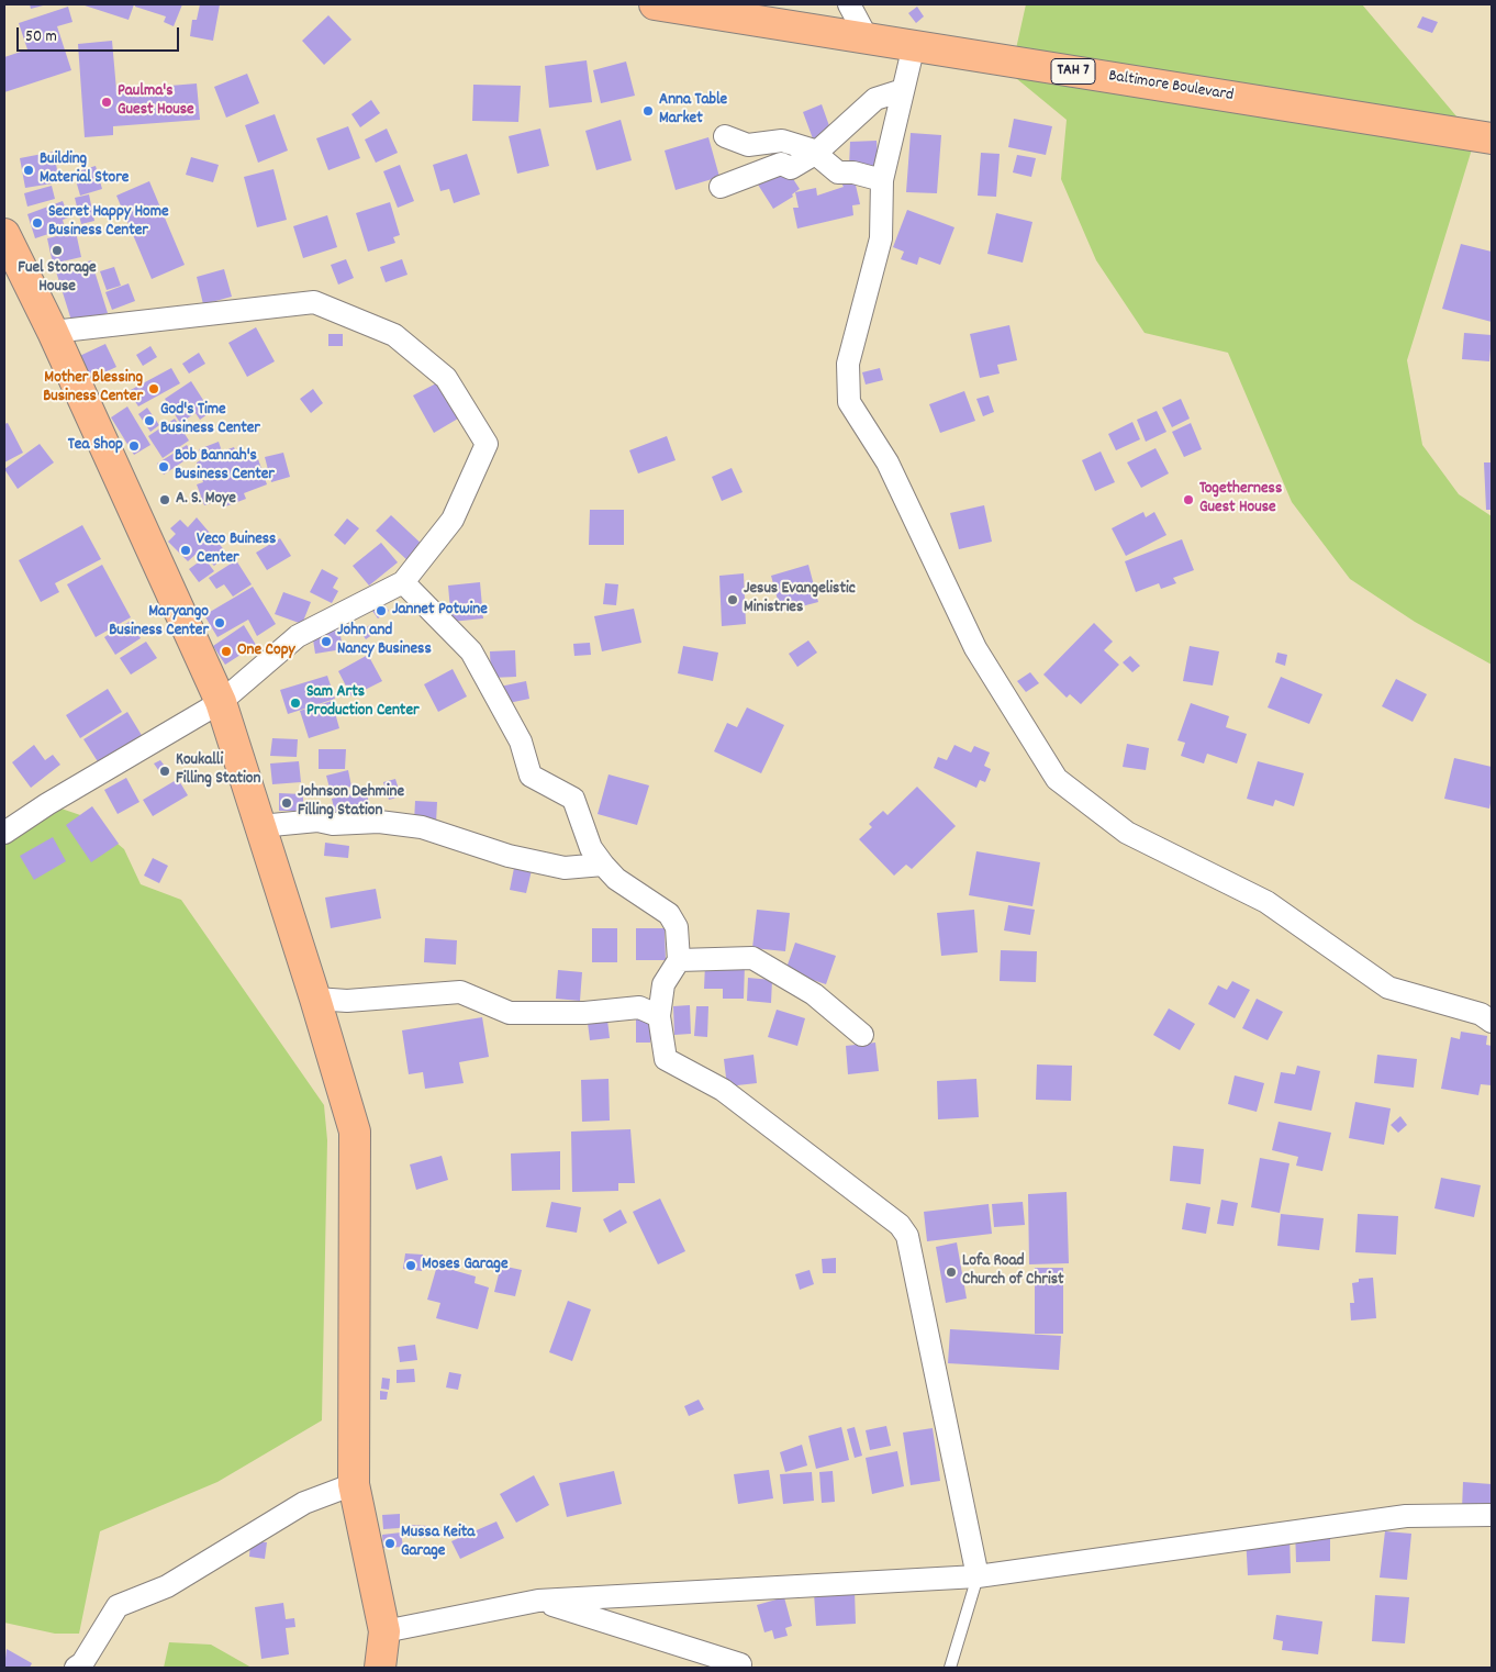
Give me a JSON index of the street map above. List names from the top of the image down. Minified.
{"streets":{"main road":["TAH 7","Baltimore Boulevard"]},"places":["Paulma's Guest House","Anna Table Market","Building Material Store","Secret Happy Home Business Center","Fuel Storage House","Mother Blessing Business Center","God's Time Business Center","Tea Shop","Bob Bannah's Business Center","A. S. Moye","Togetherness Guest House","Veco Buiness Center","Jesus Evangelistic Ministries","Jannet Potwine","Maryango Business Center","John and Nancy Business","One Copy","Sam Arts Production Center","Koukalli Filling Station","Johnson Dehmine Filling Station","Moses Garage","Lofa Road Church of Christ","Mussa Keita Garage"],"scale_bar":"50 m"}
